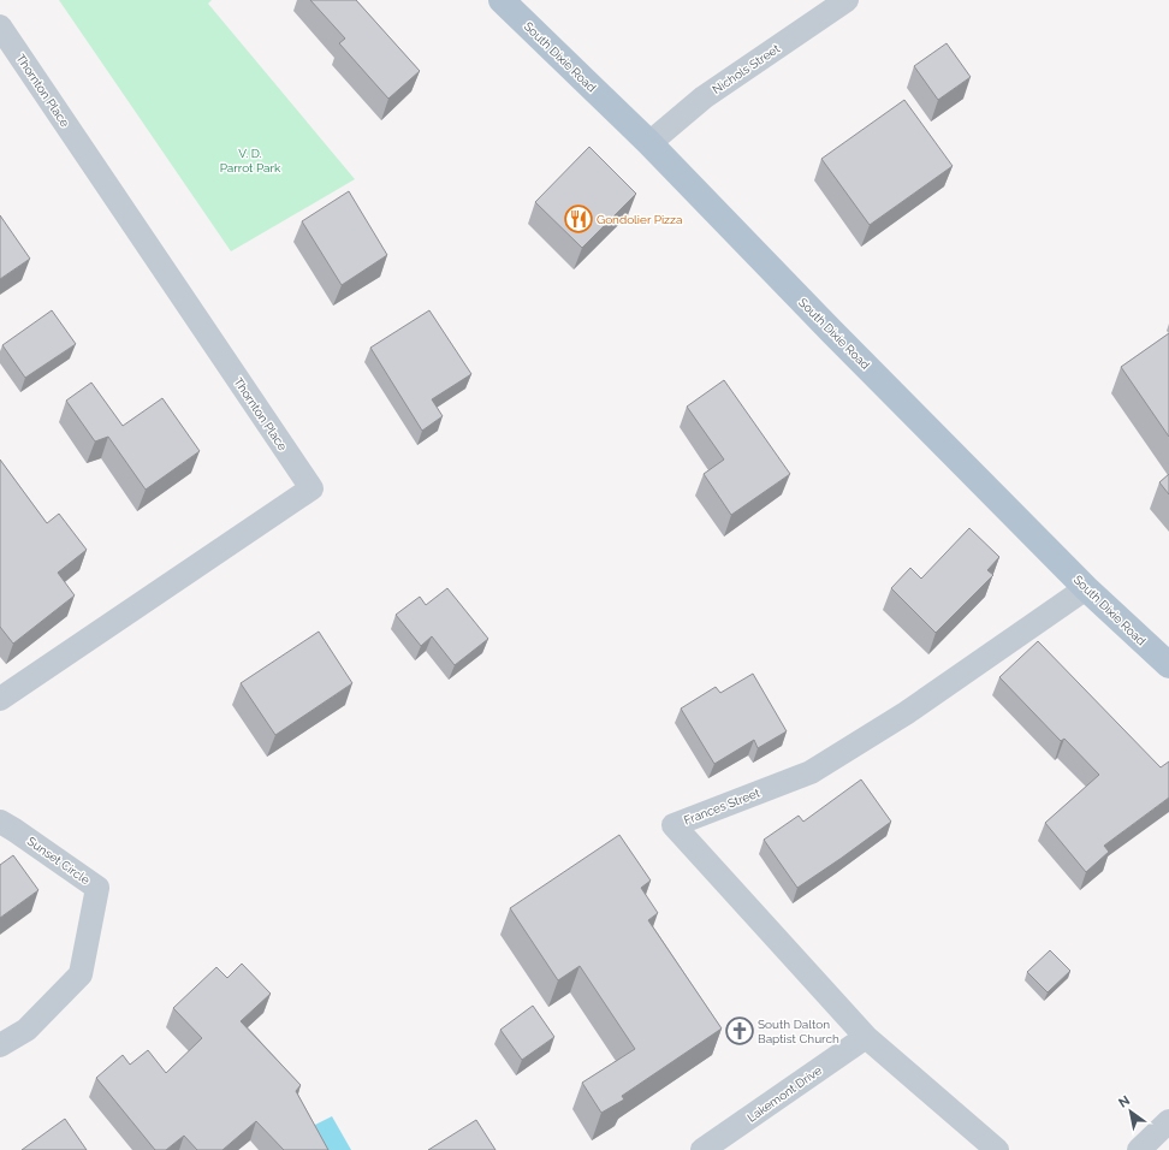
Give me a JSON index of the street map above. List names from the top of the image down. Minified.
{"streets":{"main road":["South Dixie Road"],"street":["Nichols Street","Thornton Place","Frances Street","Sunset Circle","Lakemont Drive"]},"crossings":[["South Dixie Road","Nichols Street"],["South Dixie Road","Frances Street"],["Frances Street","Lakemont Drive"]],"parks":["V. D. Parrot Park"],"places":{"restaurant":["Gondolier Pizza"],"church":["South Dalton Baptist Church"]},"north":"top left"}
